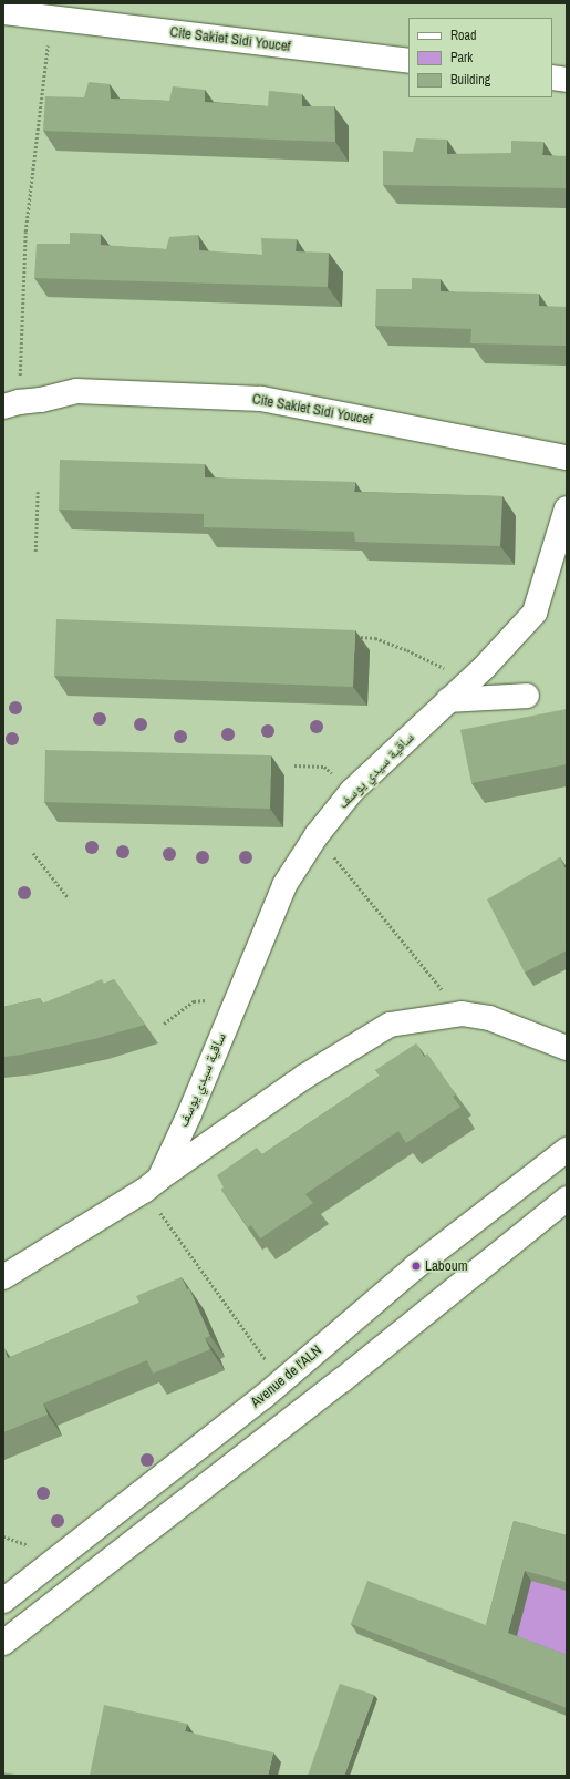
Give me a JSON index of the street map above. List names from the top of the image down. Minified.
{"streets":{"street":["Cite Sakiet Sidi Youcef","ساقية سيدي يوسف","Avenue de l'ALN"]},"places":["Laboum"],"legend":["Road","Park","Building"]}
